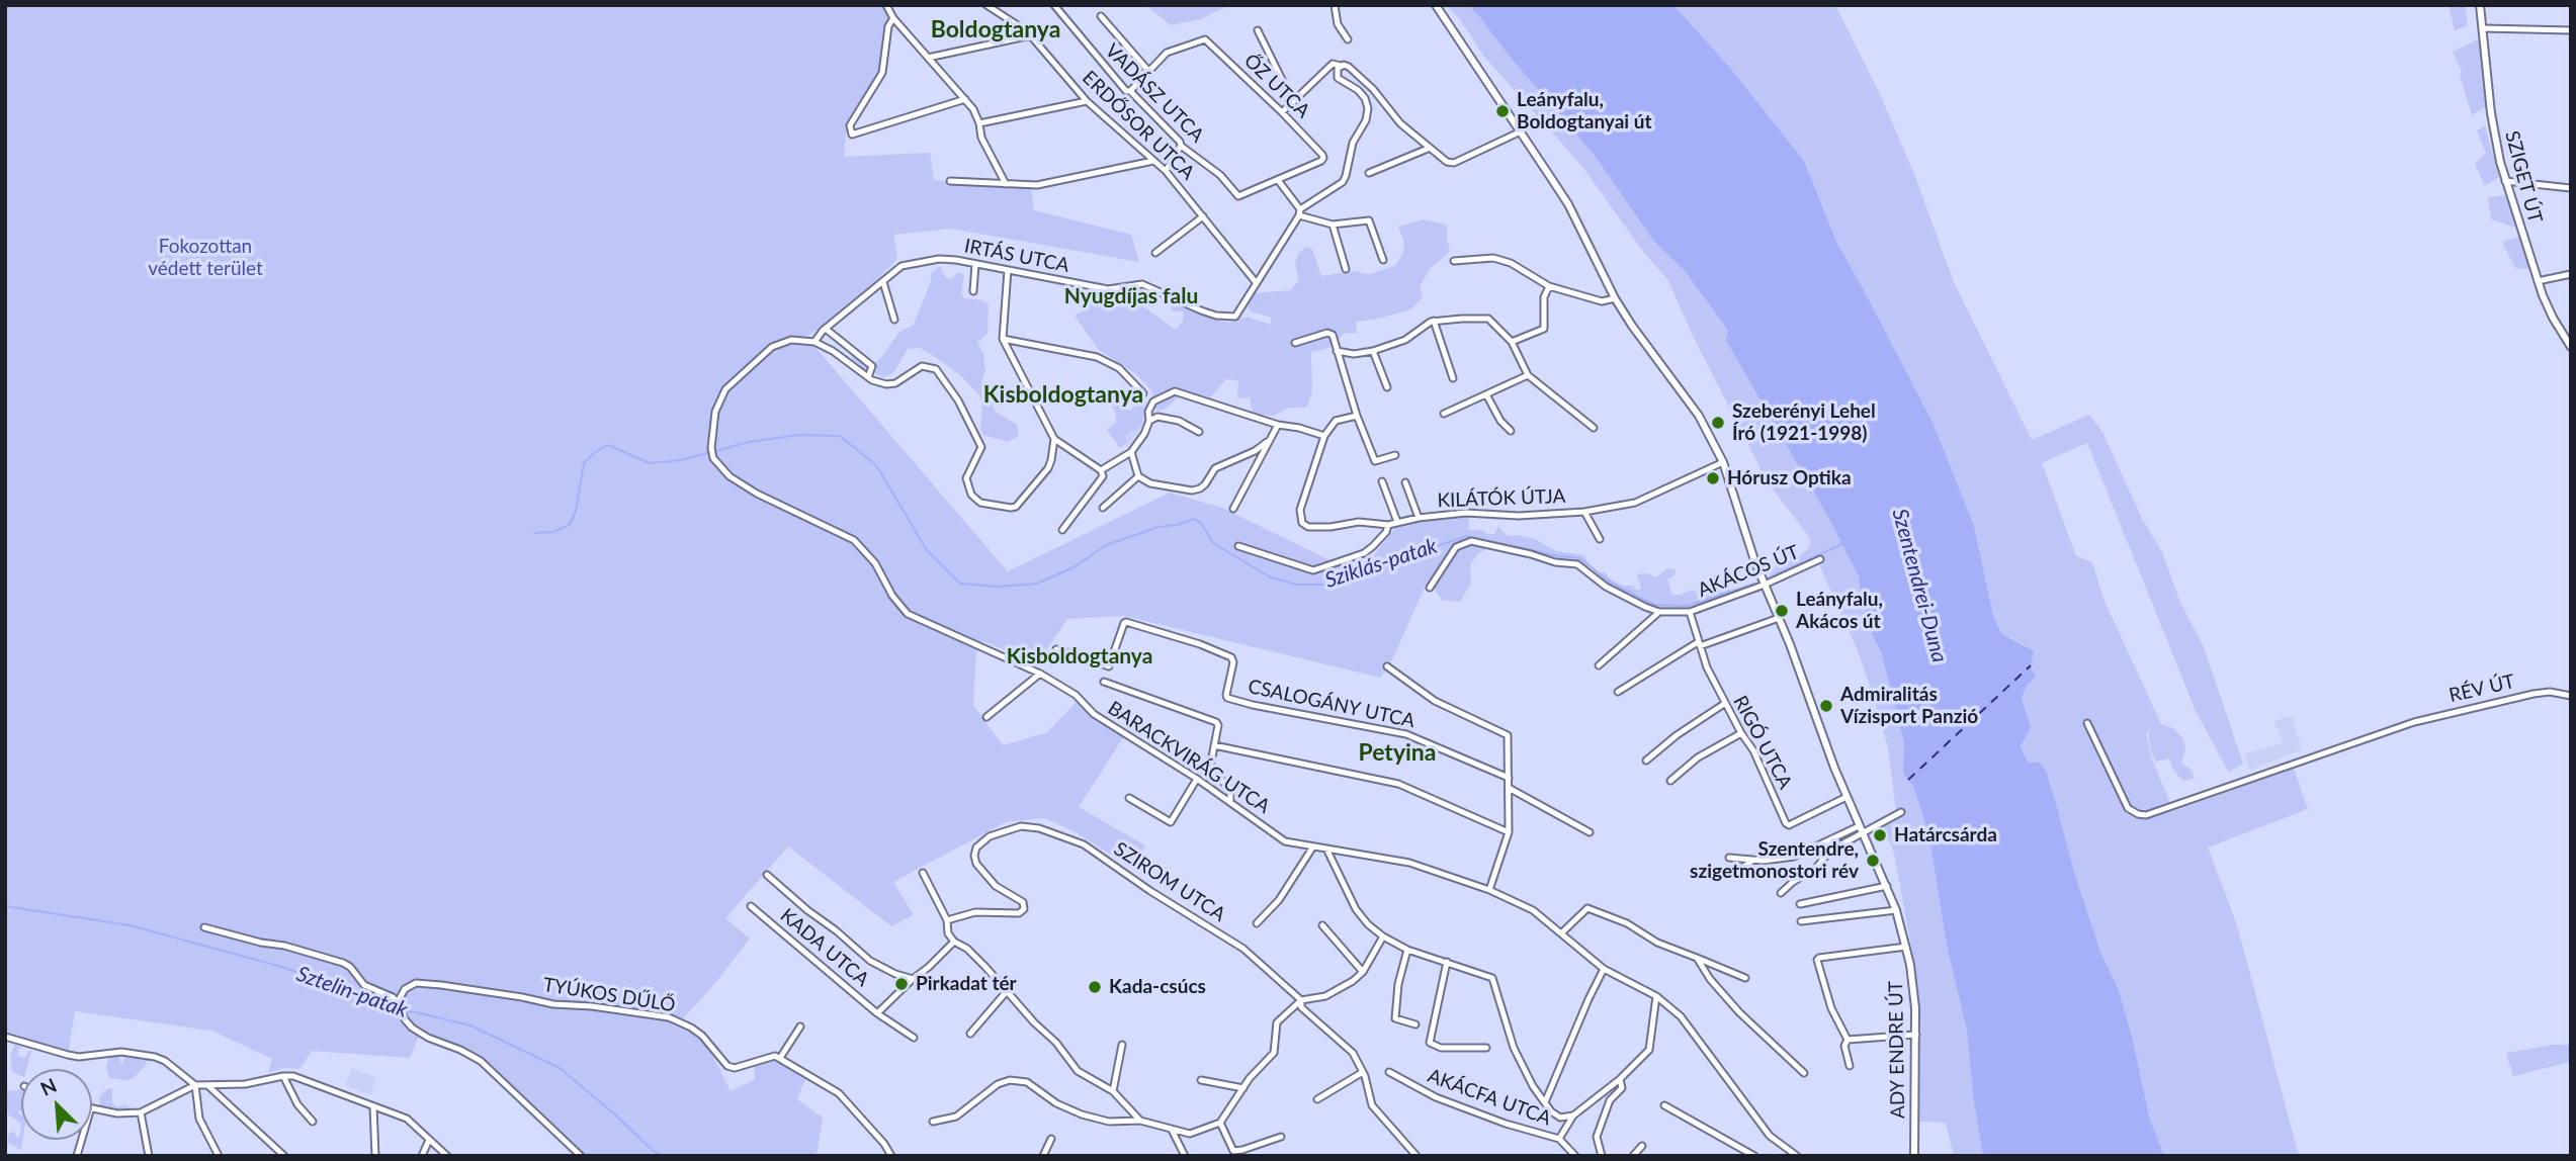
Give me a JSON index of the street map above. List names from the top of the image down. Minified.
{"streets":{"main road":["SZIGET ÚT","ADY ENDRE ÚT"],"street":["ŐZ UTCA","VADÁSZ UTCA","ERDŐSOR UTCA","IRTÁS UTCA","KILÁTÓK ÚTJA","AKÁCOS ÚT","RÉV ÚT","CSALOGÁNY UTCA","RIGÓ UTCA","BARACKVIRÁG UTCA","SZIROM UTCA","KADA UTCA","TYÚKOS DŰLŐ","AKÁCFA UTCA"]},"crossings":[["ŐZ UTCA","VADÁSZ UTCA"],["ERDŐSOR UTCA","IRTÁS UTCA"],["IRTÁS UTCA","BARACKVIRÁG UTCA"],["KILÁTÓK ÚTJA","ADY ENDRE ÚT"],["AKÁCOS ÚT","RIGÓ UTCA"],["AKÁCOS ÚT","ADY ENDRE ÚT"],["RIGÓ UTCA","ADY ENDRE ÚT"]],"districts":["Boldogtanya","Nyugdíjas falu","Kisboldogtanya","Kisboldogtanya","Petyina"],"water":["Sziklás-patak","Szentendrei-Duna","Sztelin-patak"],"parks":["Fokozottan védett terület"],"places":["Leányfalu, Boldogtanyai út","Szeberényi Lehel Író (1921-1998)","Hórusz Optika","Leányfalu, Akácos út","Admiralitás Vízisport Panzió","Határcsárda","Szentendre, szigetmonostori rév","Pirkadat tér","Kada-csúcs"],"north":"top left"}
